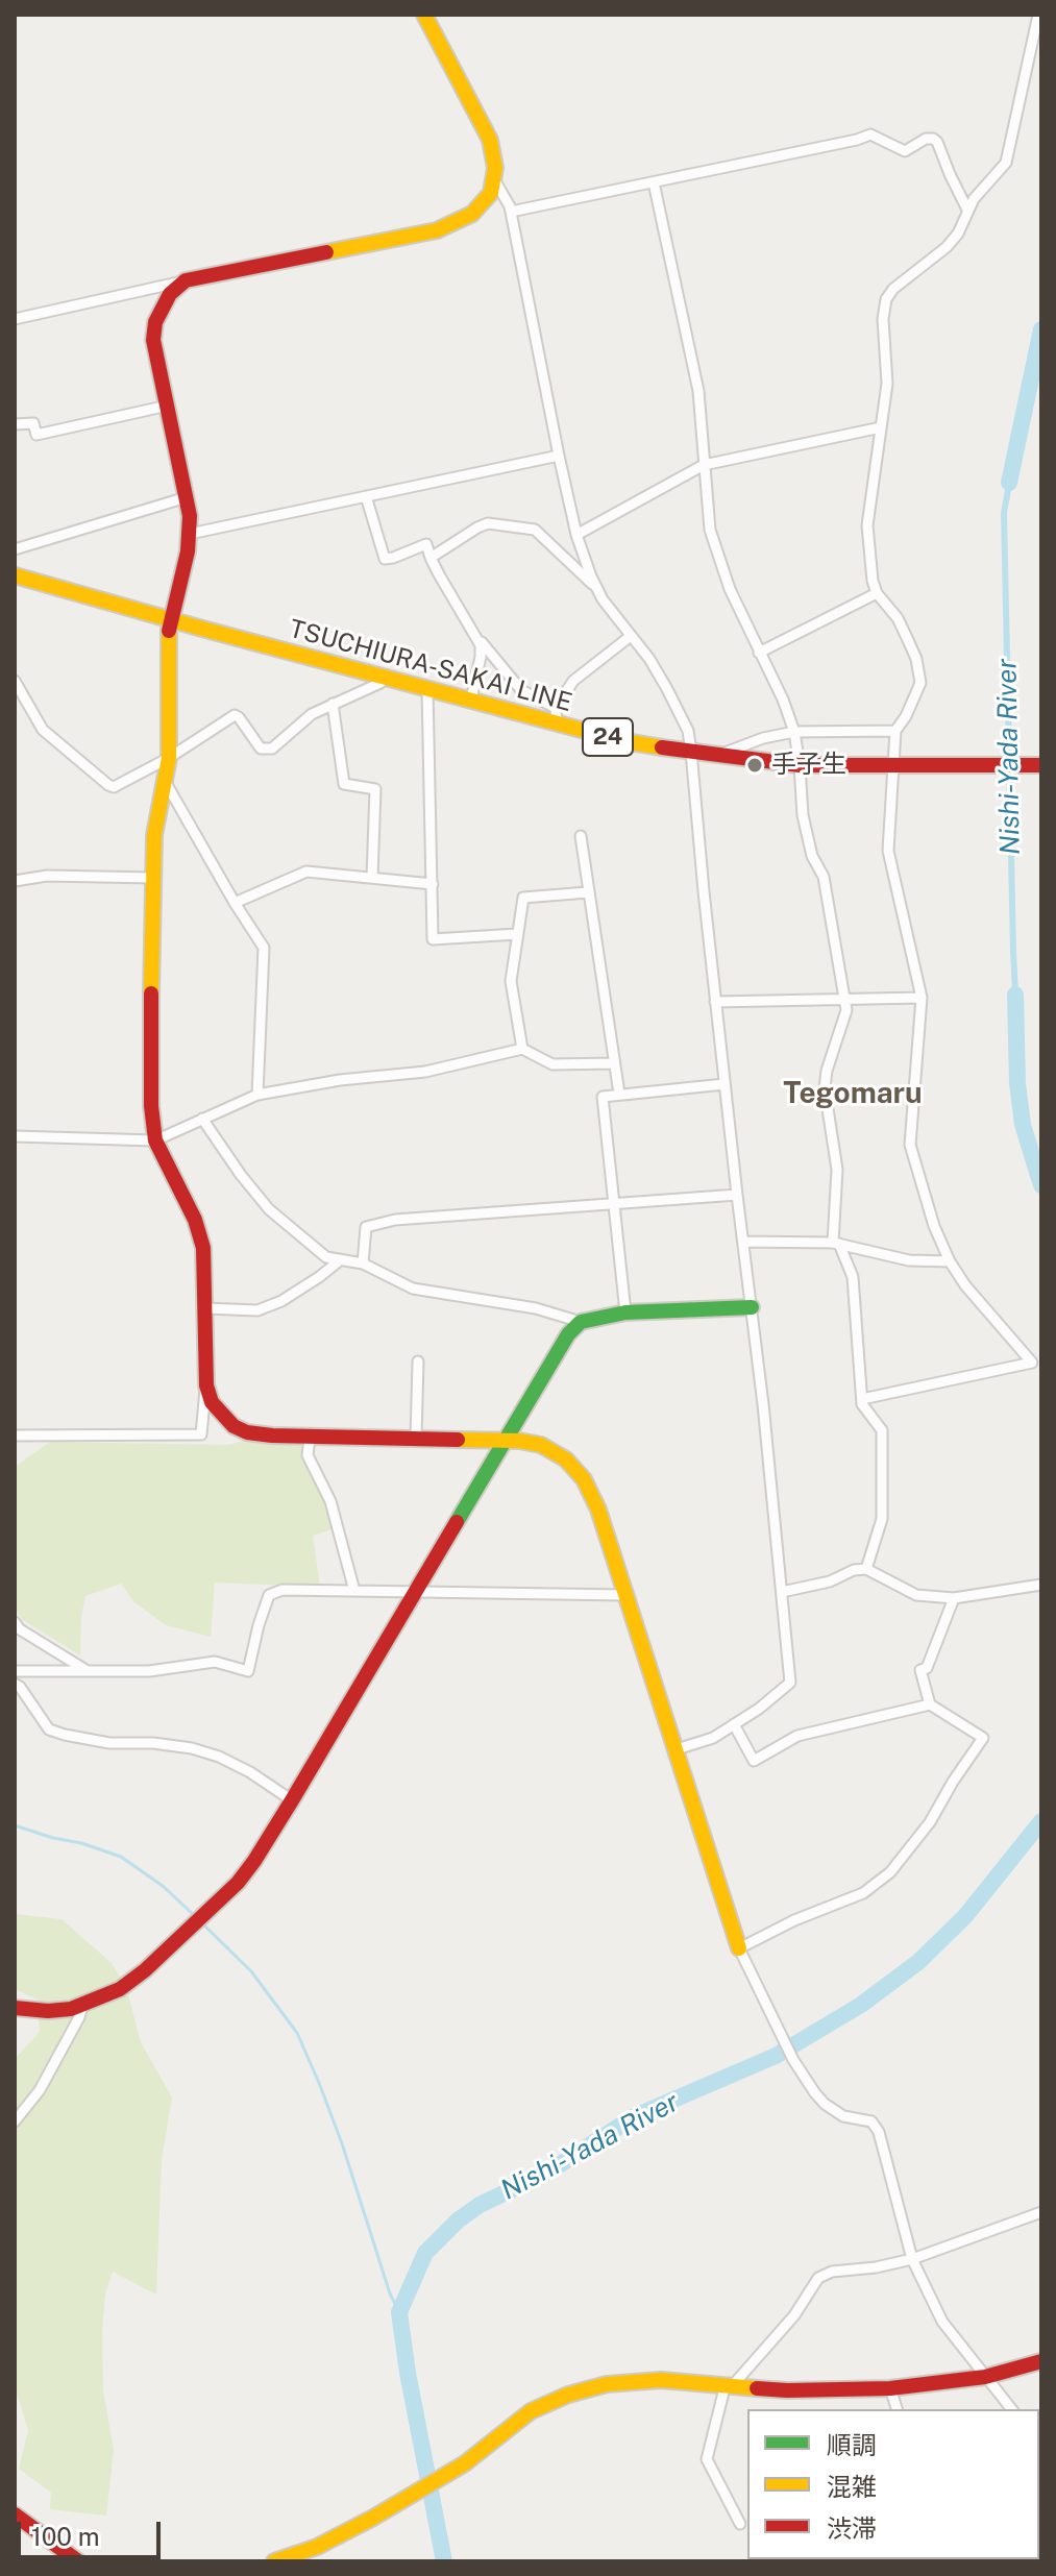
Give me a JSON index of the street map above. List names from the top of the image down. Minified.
{"streets":{"street":["TSUCHIURA-SAKAI LINE","24"]},"districts":["Tegomaru"],"water":["Nishi-Yada River"],"places":["手子生"],"legend":["順調","混雑","渋滞"],"scale_bar":"100 m"}
